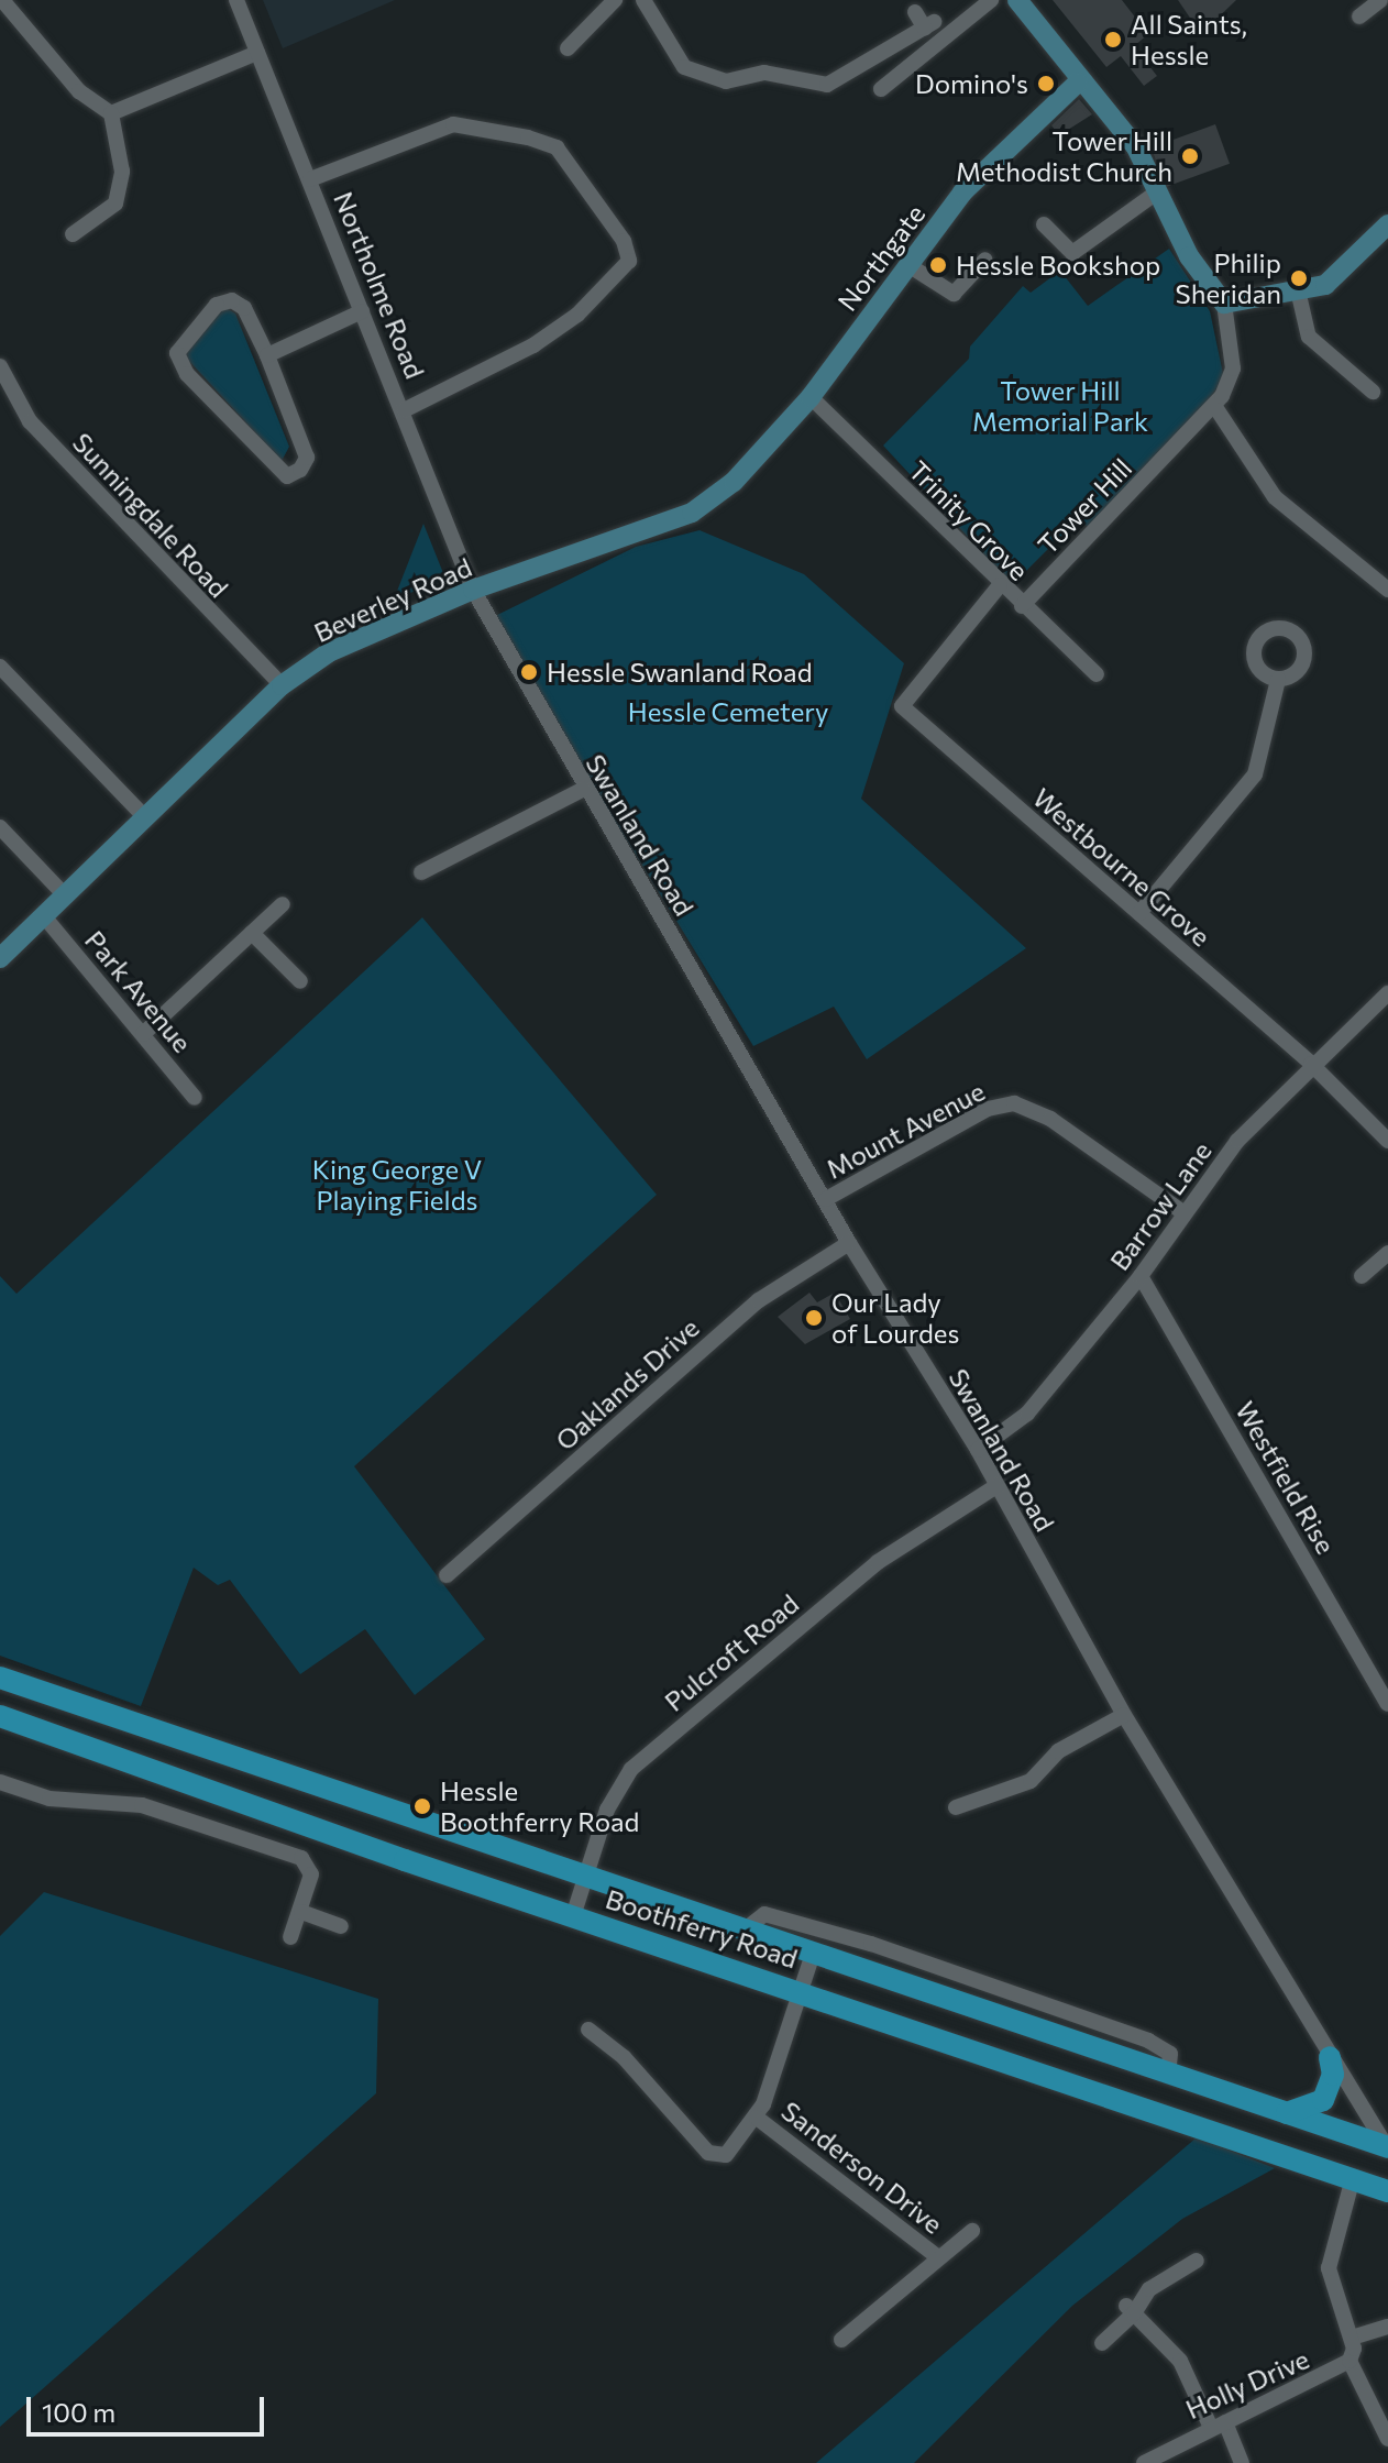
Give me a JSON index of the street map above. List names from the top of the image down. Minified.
{"streets":{"main road":["Boothferry Road"],"street":["Northgate","Northolme Road","Tower Hill","Sunningdale Road","Trinity Grove","Beverley Road","Swanland Road","Westbourne Grove","Park Avenue","Mount Avenue","Barrow Lane","Oaklands Drive","Westfield Rise","Pulcroft Road","Sanderson Drive","Holly Drive"]},"crossings":[["Northgate","Tower Hill"],["Northgate","Trinity Grove"],["Northgate","Beverley Road"],["Northolme Road","Beverley Road"],["Northolme Road","Swanland Road"],["Tower Hill","Trinity Grove"],["Sunningdale Road","Beverley Road"],["Trinity Grove","Beverley Road"],["Trinity Grove","Westbourne Grove"],["Beverley Road","Swanland Road"],["Beverley Road","Park Avenue"],["Swanland Road","Mount Avenue"],["Swanland Road","Barrow Lane"],["Swanland Road","Oaklands Drive"],["Swanland Road","Pulcroft Road"],["Swanland Road","Boothferry Road"],["Westbourne Grove","Barrow Lane"],["Mount Avenue","Barrow Lane"],["Barrow Lane","Westfield Rise"],["Pulcroft Road","Boothferry Road"],["Boothferry Road","Sanderson Drive"],["Boothferry Road","Holly Drive"]],"parks":["Tower Hill Memorial Park","Hessle Cemetery","King George V Playing Fields"],"places":["All Saints, Hessle","Domino's","Tower Hill Methodist Church","Hessle Bookshop","Philip Sheridan","Hessle Swanland Road","Our Lady of Lourdes","Hessle Boothferry Road"],"scale_bar":"100 m"}
